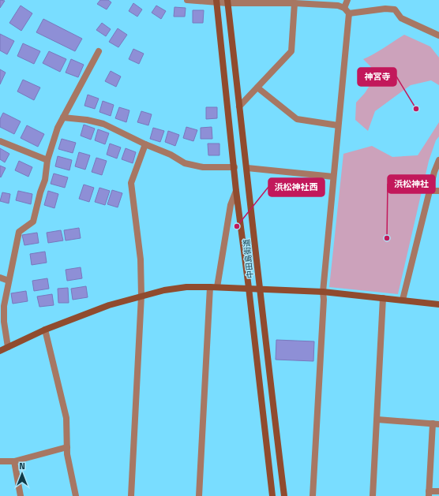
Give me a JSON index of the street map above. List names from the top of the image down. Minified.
{"streets":{"street":["中田島街道"]},"places":["神宮寺","浜松神社西","浜松神社"],"north":"top"}
